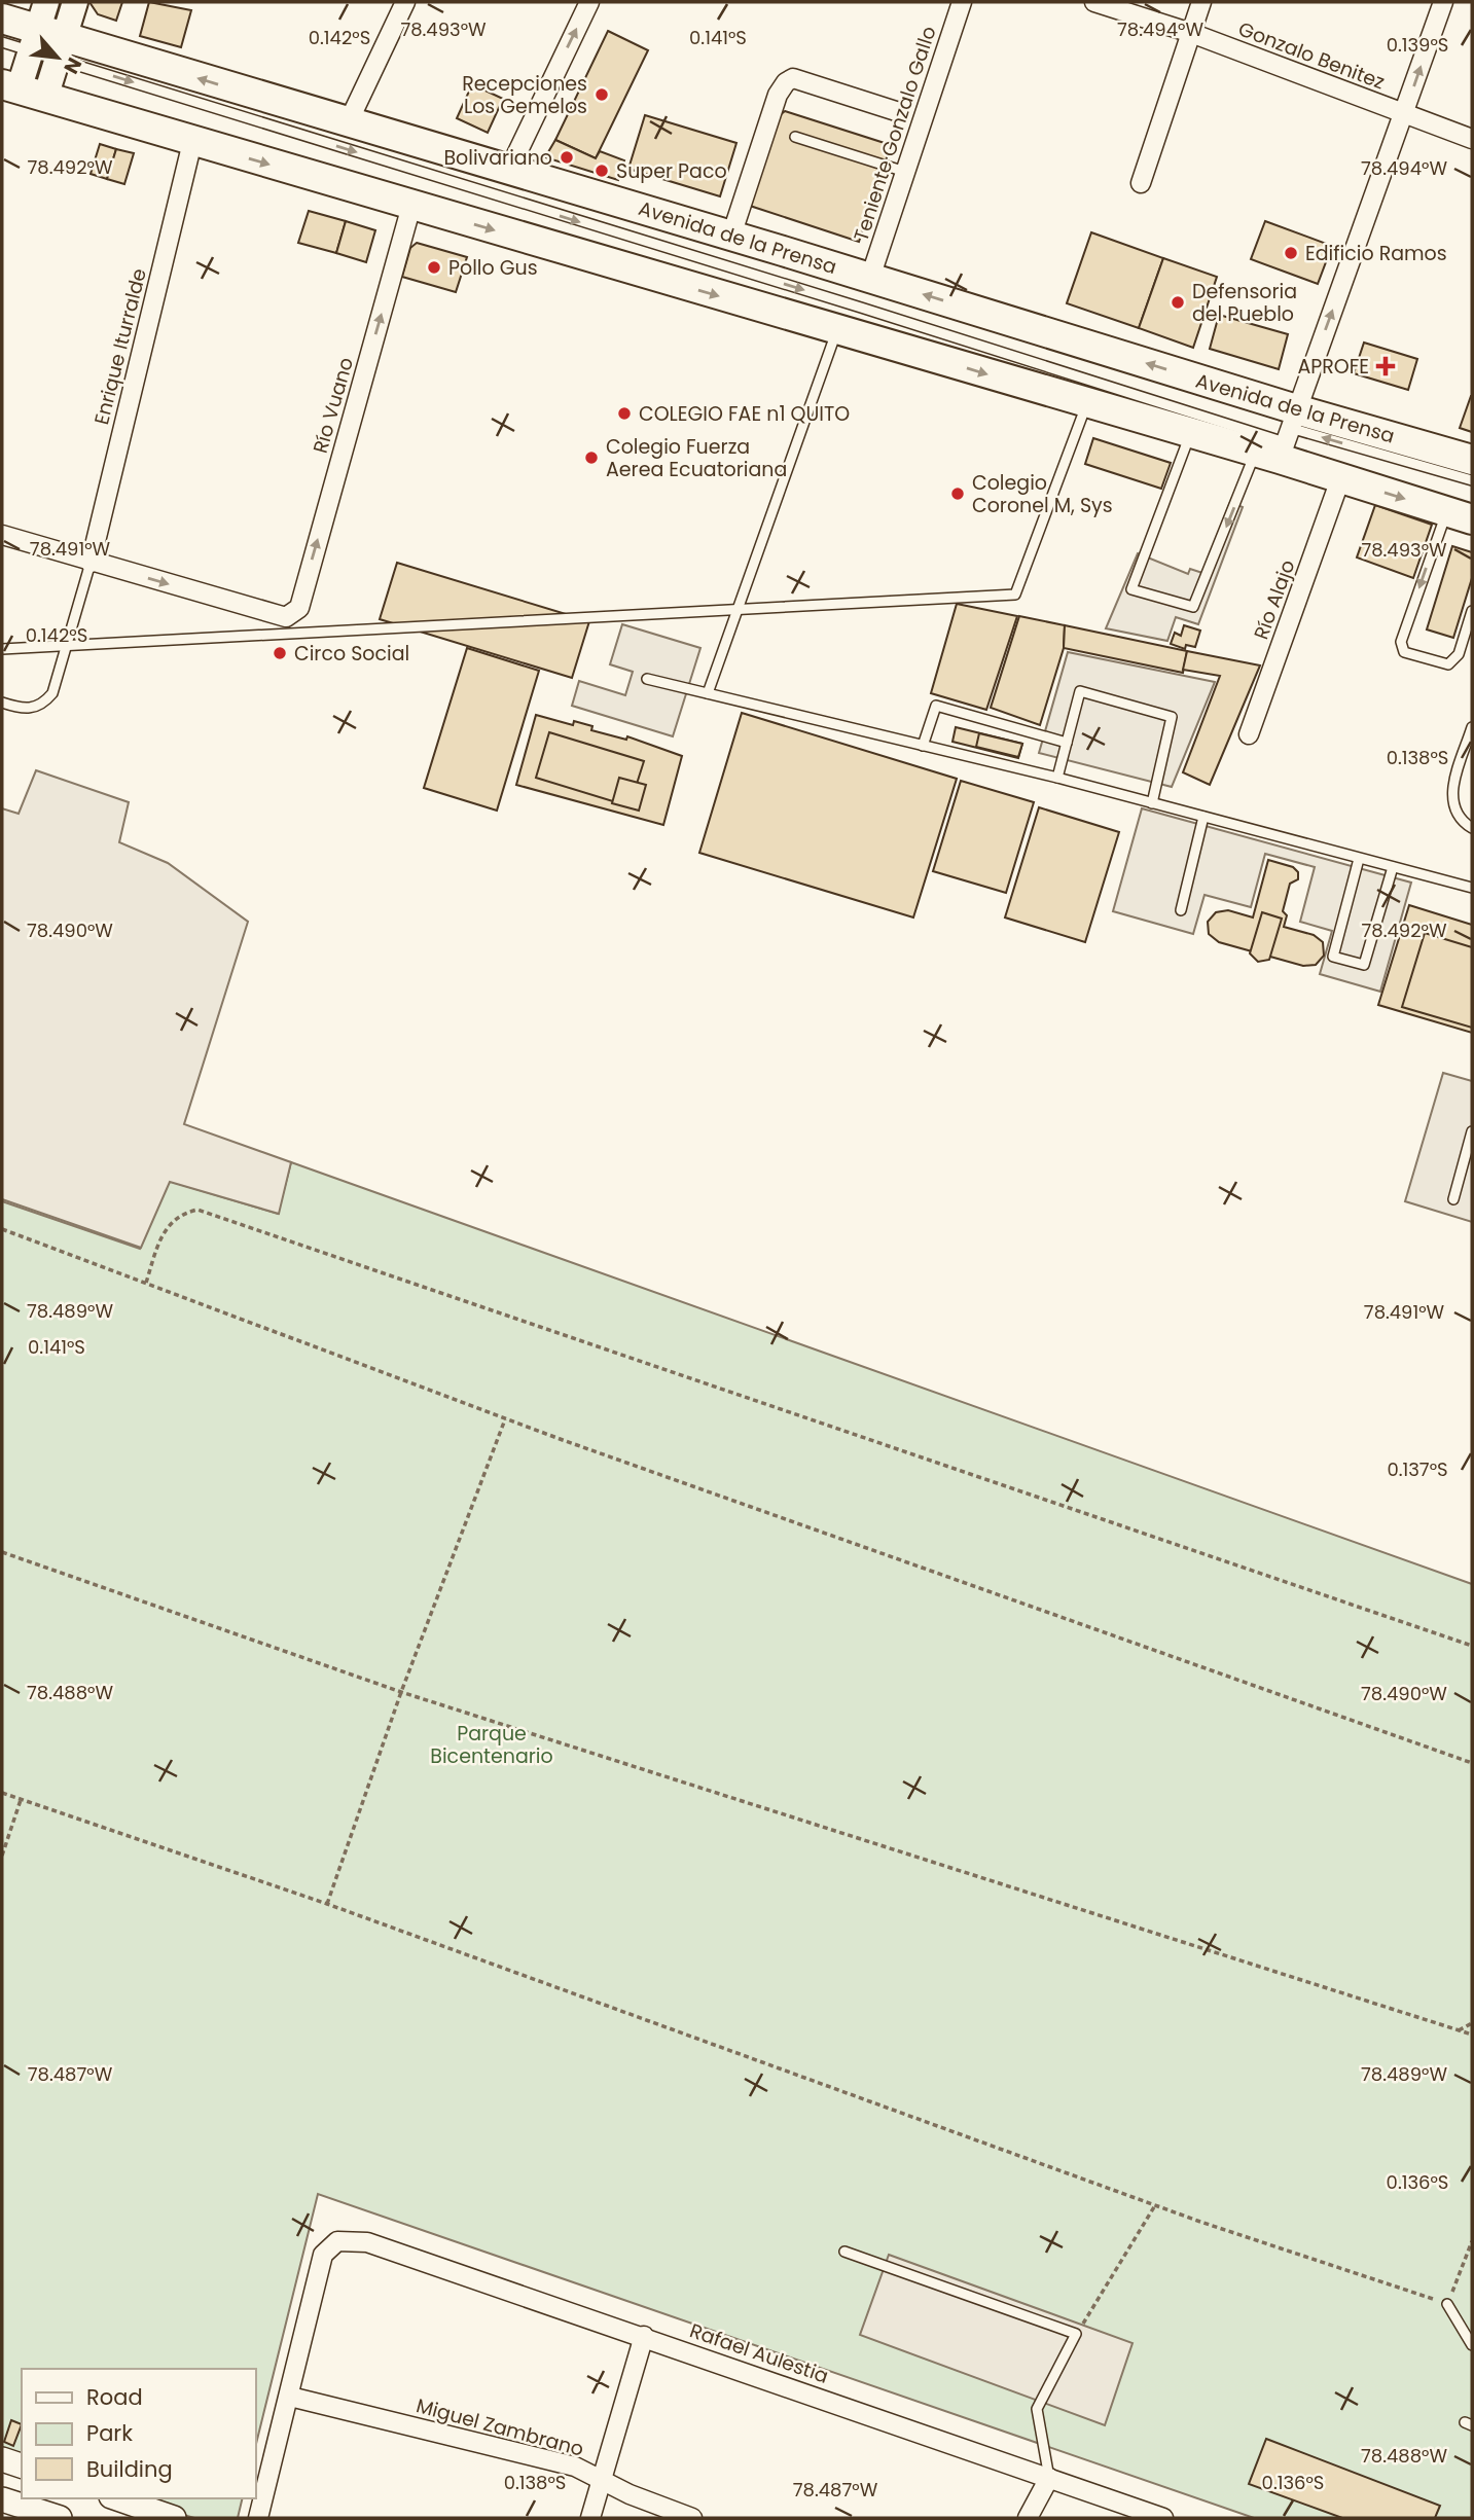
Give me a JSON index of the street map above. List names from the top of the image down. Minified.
{"streets":{"main road":["Avenida de la Prensa"],"street":["Gonzalo Benitez","Teniente Gonzalo Gallo","Enrique Iturralde","Río Vuano","Río Alajo","Rafael Aulestia","Miguel Zambrano"]},"crossings":[["Teniente Gonzalo Gallo","Avenida de la Prensa"],["Avenida de la Prensa","Enrique Iturralde"],["Avenida de la Prensa","Río Vuano"],["Avenida de la Prensa","Río Alajo"],["Enrique Iturralde","Río Vuano"],["Rafael Aulestia","Miguel Zambrano"]],"parks":["Parque Bicentenario"],"places":{"other":["Recepciones Los Gemelos","Bolivariano","Super Paco","Edificio Ramos","Pollo Gus","Defensoria del Pueblo","COLEGIO FAE n1 QUITO","Colegio Fuerza Aerea Ecuatoriana","Colegio Coronel M, Sys","Circo Social"],"health":["APROFE"]},"legend":["Road","Park","Building"],"north":"bottom right","coordinates":["78.493°W","78.494°W","0.142°S","0.141°S","0.139°S","78.492°W","78.491°W","0.138°S","78.490°W","78.489°W","0.137°S","78.488°W","78.487°W","0.136°S"]}
